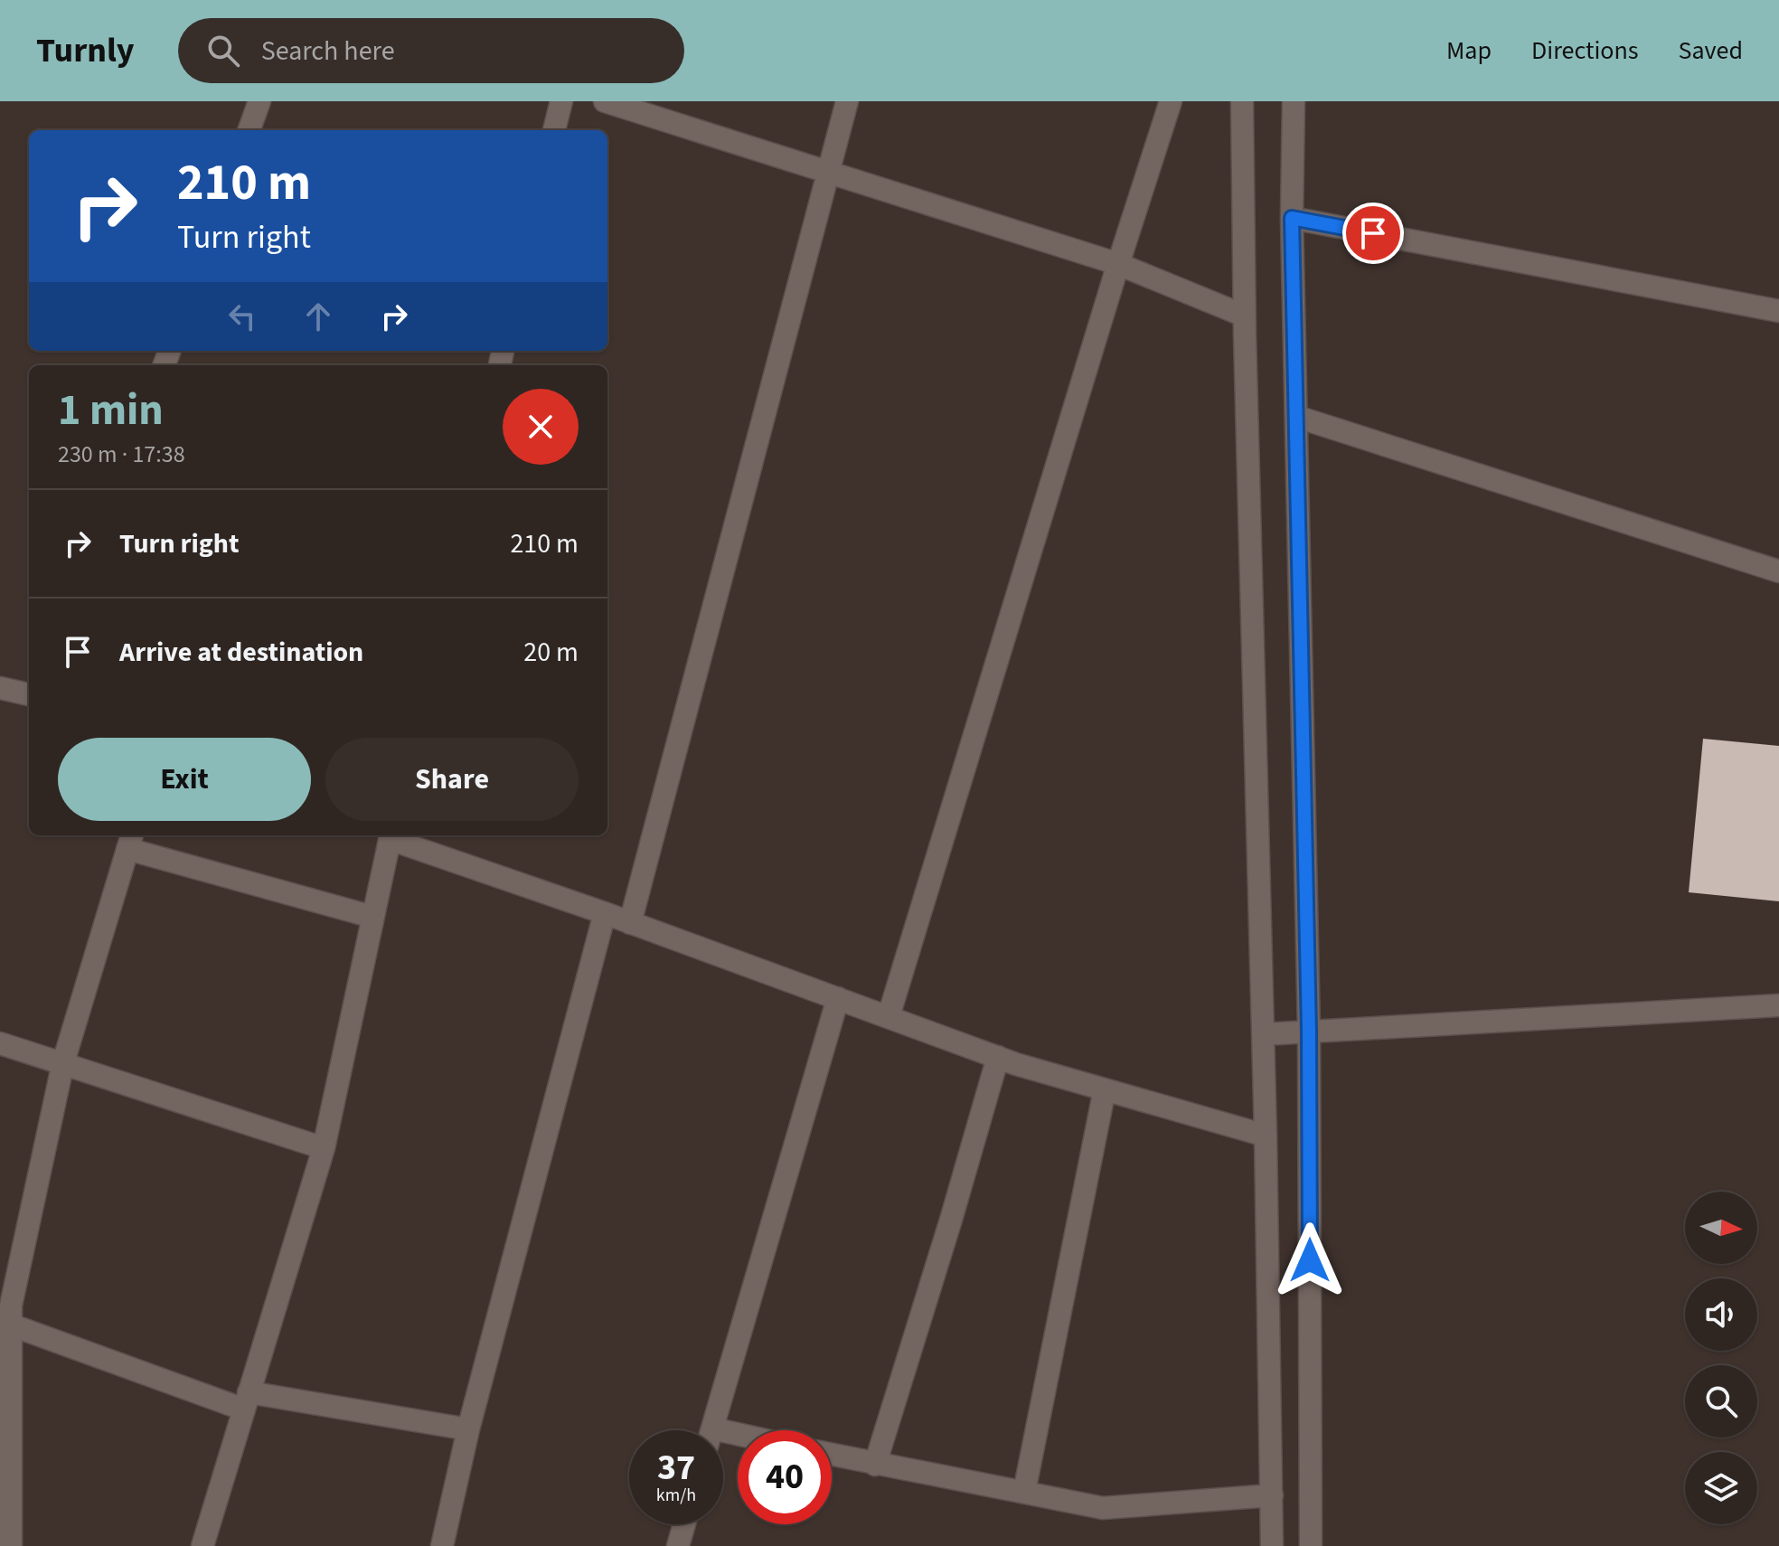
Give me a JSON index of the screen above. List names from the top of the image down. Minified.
{"north":"right","page":{"header":"Turnly","search":"Search here","nav":["Map","Directions","Saved"],"turn":["210 m","Turn right"],"heading":["1 min","230 m · 17:38"],"list":[{"name":"Turn right","value":"210 m"},{"name":"Arrive at destination","value":"20 m"}],"buttons":["Exit","Share"],"speed":"37 km/h","limit":"40"}}
